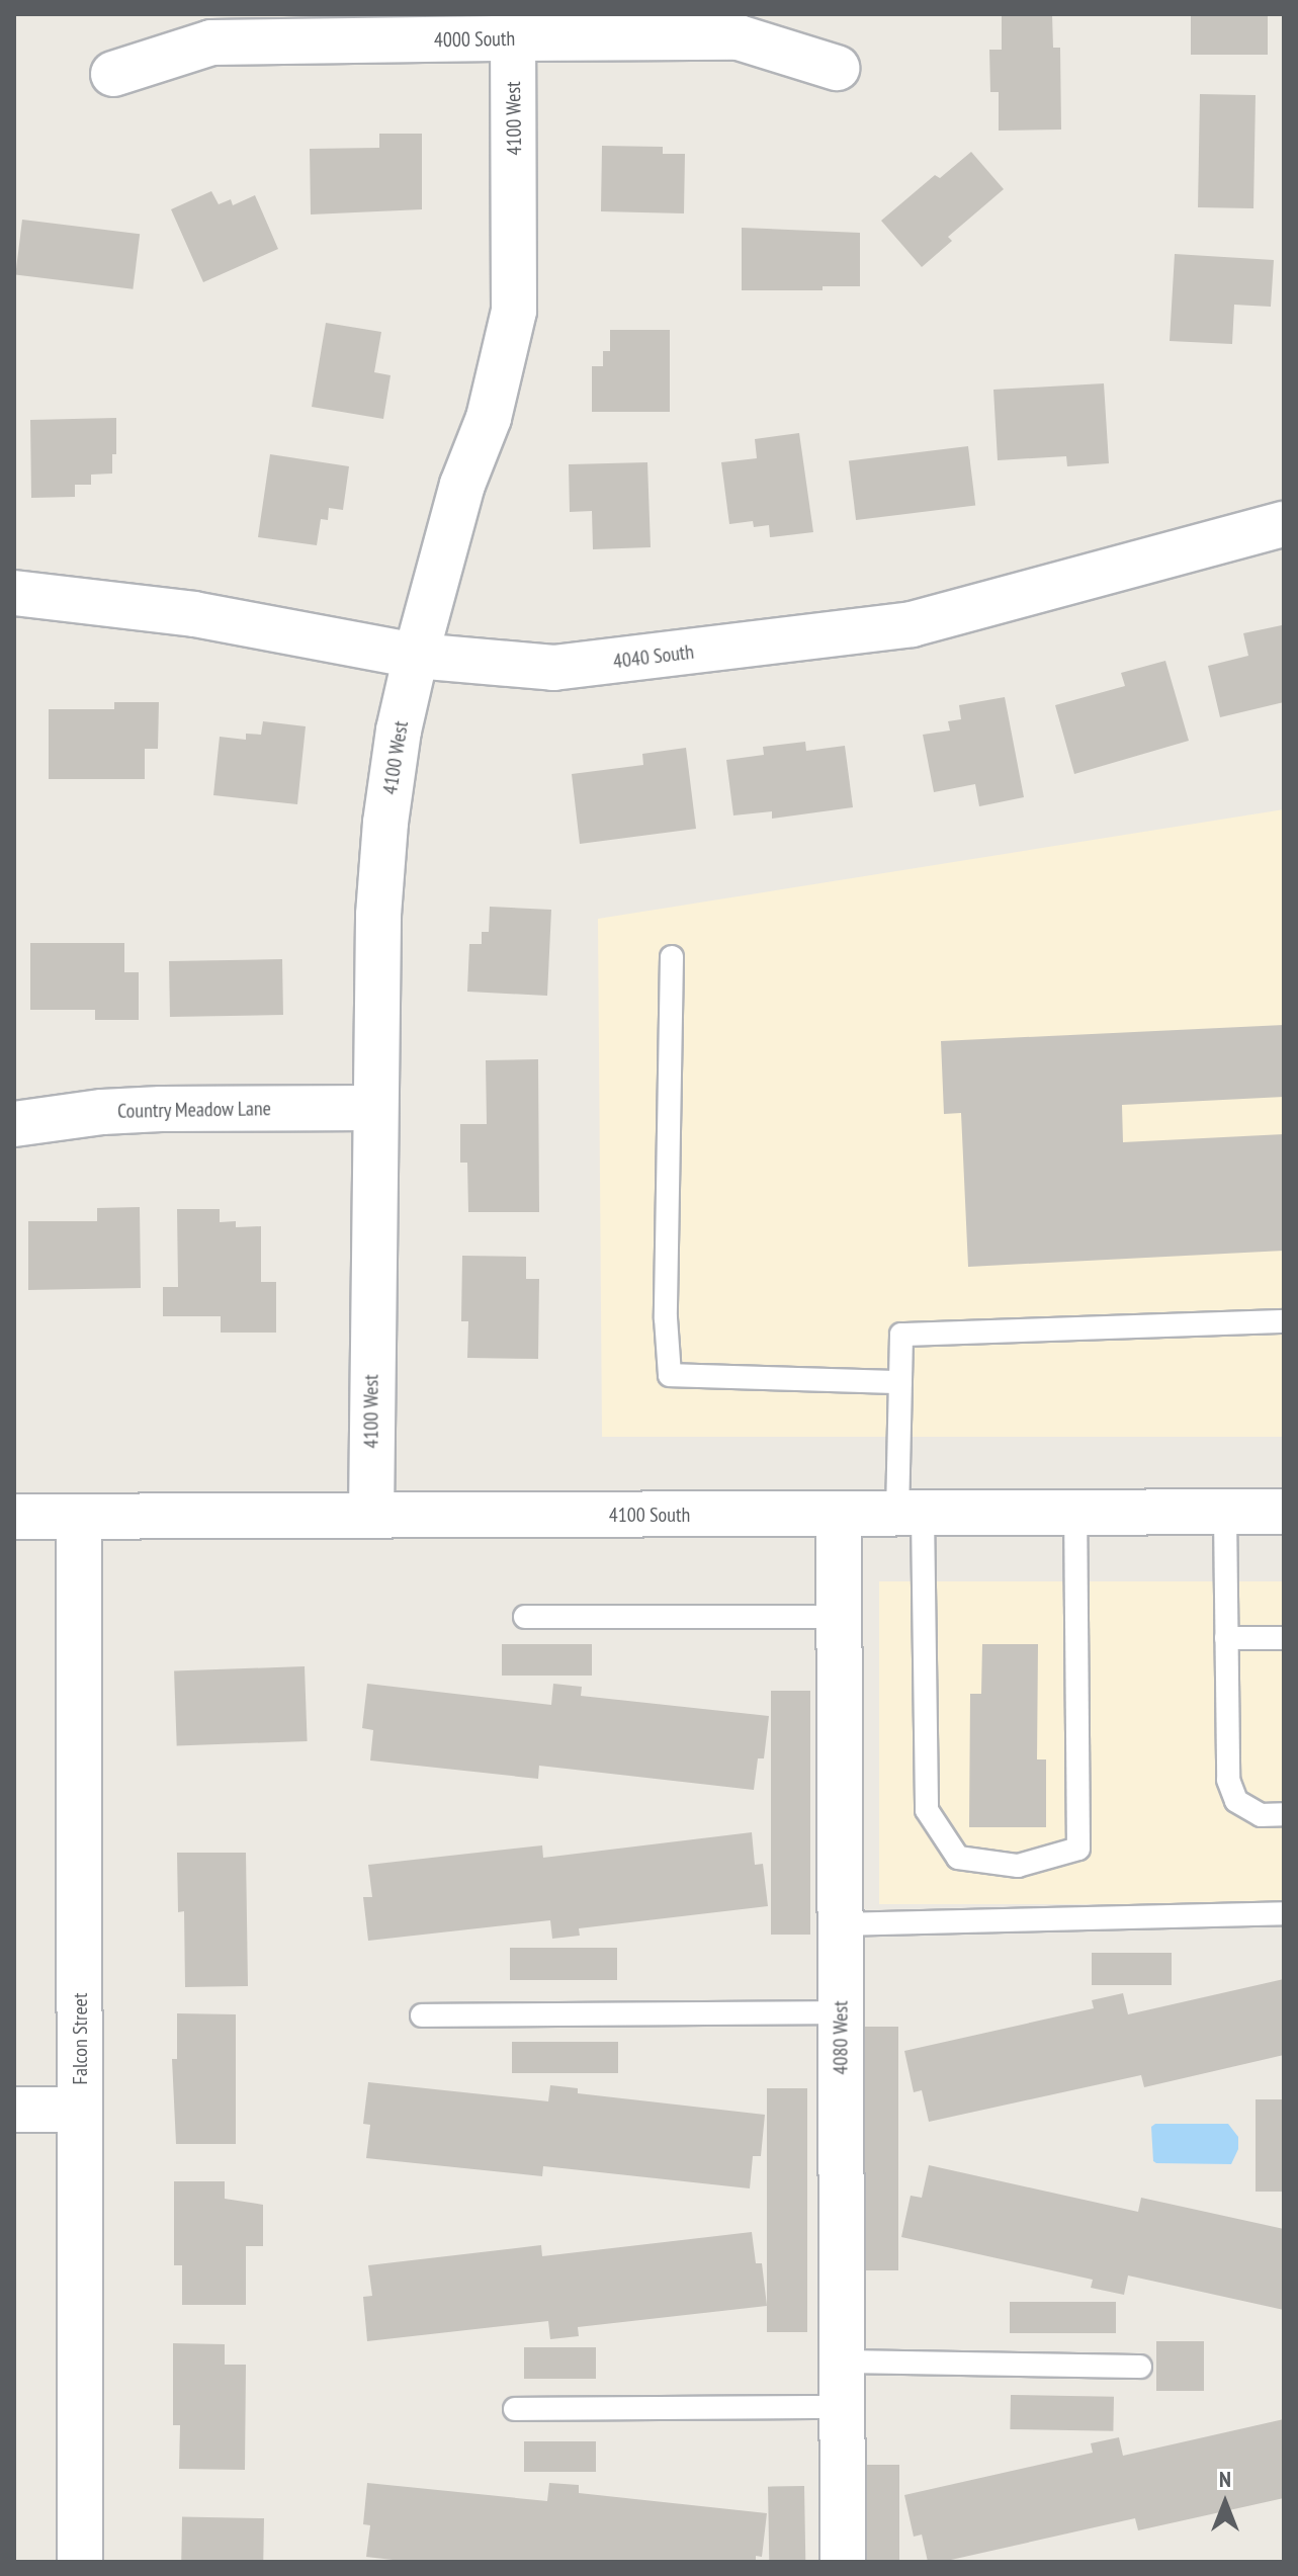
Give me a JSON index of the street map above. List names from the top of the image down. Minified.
{"streets":{"street":["4000 South","4100 West","4040 South","Country Meadow Lane","4100 South","4080 West","Falcon Street"]},"crossings":[["4000 South","4100 West"],["4100 West","4040 South"],["4100 West","Country Meadow Lane"],["4100 West","4100 South"],["4100 South","4080 West"],["4100 South","Falcon Street"]],"north":"top"}
